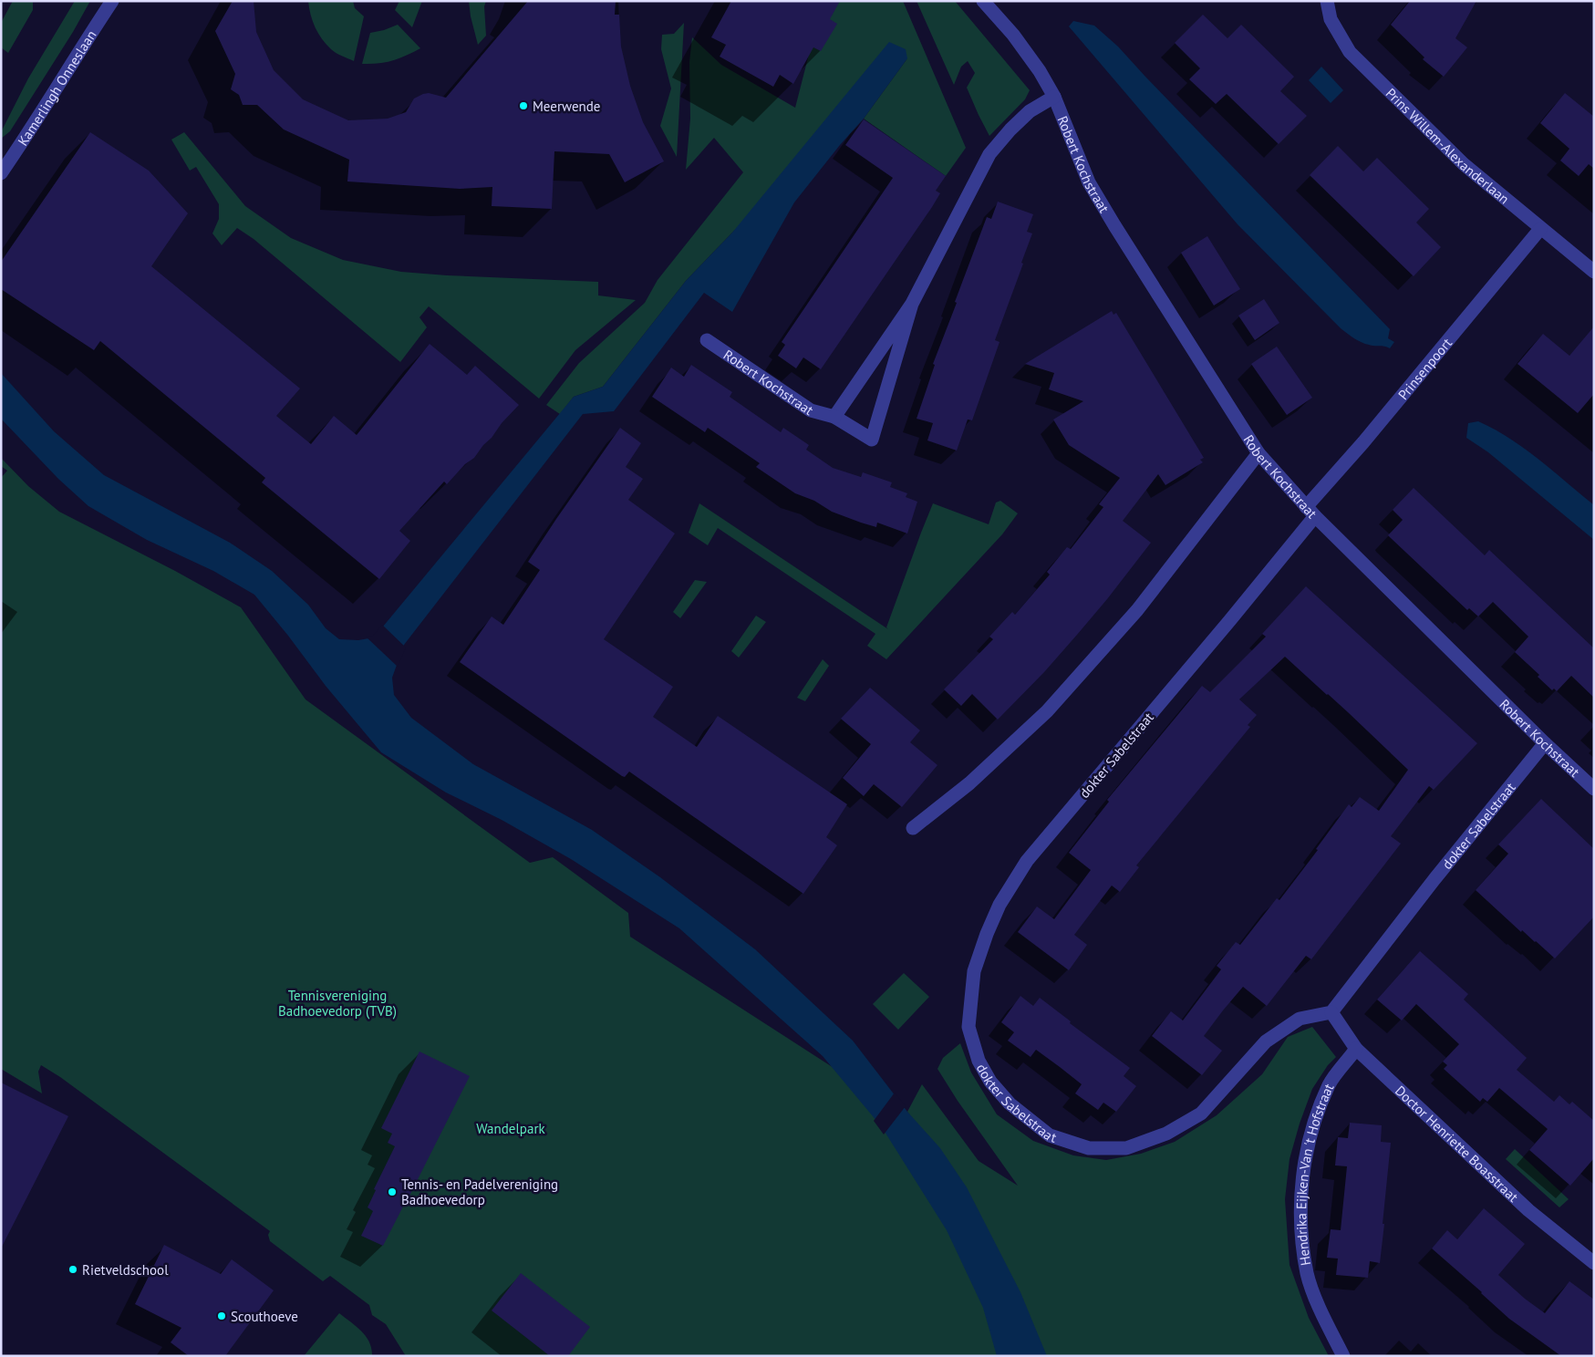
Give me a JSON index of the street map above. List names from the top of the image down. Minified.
{"streets":{"street":["Kamerlingh Onneslaan","Prins Willem-Alexanderlaan","Robert Kochstraat","Prinsenpoort","dokter Sabelstraat","Doctor Henriette Boasstraat","Hendrika Eijken-Van 't Hofstraat"]},"crossings":[["Prins Willem-Alexanderlaan","Prinsenpoort"],["Robert Kochstraat","Prinsenpoort"],["Robert Kochstraat","dokter Sabelstraat"],["Prinsenpoort","dokter Sabelstraat"],["dokter Sabelstraat","Doctor Henriette Boasstraat"],["Doctor Henriette Boasstraat","Hendrika Eijken-Van 't Hofstraat"]],"parks":["Tennisvereniging Badhoevedorp (TVB)","Wandelpark"],"places":["Meerwende","Tennis- en Padelvereniging Badhoevedorp","Rietveldschool","Scouthoeve"]}
